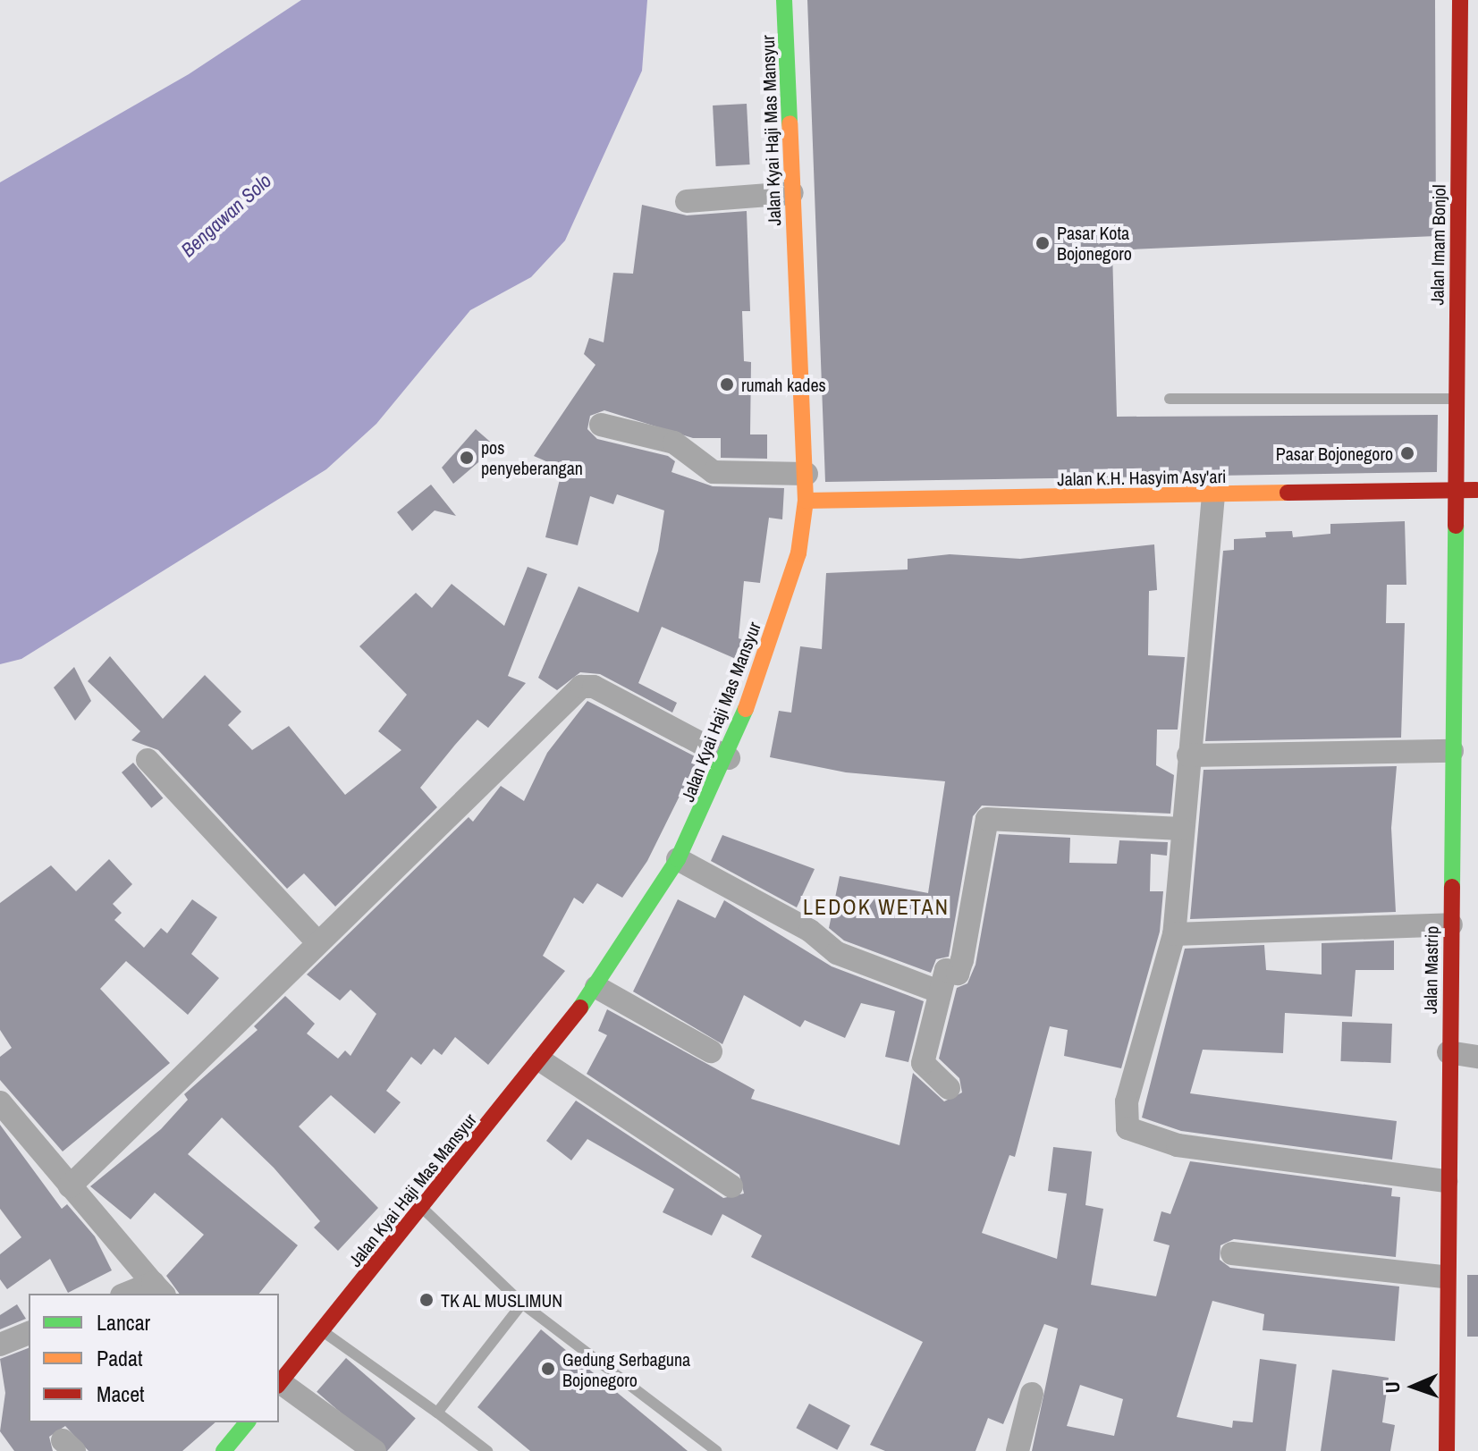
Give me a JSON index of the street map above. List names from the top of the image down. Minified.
{"streets":{"main road":["Jalan Kyai Haji Mas Mansyur","Jalan Imam Bonjol","Jalan K.H. Hasyim Asy'ari","Jalan Mastrip"]},"crossings":[["Jalan Kyai Haji Mas Mansyur","Jalan K.H. Hasyim Asy'ari"],["Jalan Imam Bonjol","Jalan K.H. Hasyim Asy'ari"],["Jalan Imam Bonjol","Jalan Mastrip"],["Jalan K.H. Hasyim Asy'ari","Jalan Mastrip"]],"districts":["LEDOK WETAN"],"water":["Bengawan Solo"],"places":["Pasar Kota Bojonegoro","rumah kades","Pasar Bojonegoro","pos penyeberangan","TK AL MUSLIMUN","Gedung Serbaguna Bojonegoro"],"legend":["Lancar","Padat","Macet"],"north":"left"}
